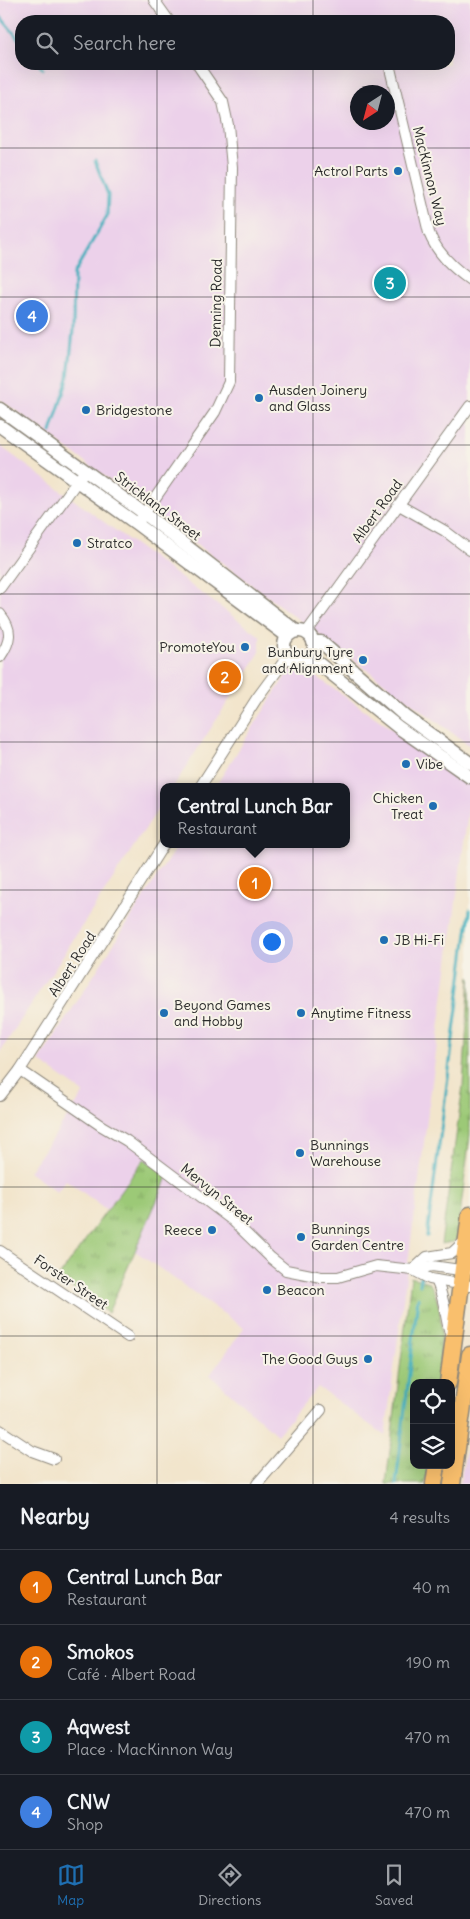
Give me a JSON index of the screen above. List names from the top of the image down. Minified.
{"streets":{"street":["MacKinnon Way","Denning Road","Strickland Street","Albert Road","Mervyn Street","Forster Street"]},"crossings":[["Denning Road","Strickland Street"],["Strickland Street","Albert Road"],["Albert Road","Mervyn Street"]],"places":["Actrol Parts","Ausden Joinery and Glass","Bridgestone","Stratco","PromoteYou","Bunbury Tyre and Alignment","Vibe","Chicken Treat","JB Hi-Fi","Beyond Games and Hobby","Anytime Fitness","Bunnings Warehouse","Reece","Bunnings Garden Centre","Beacon","The Good Guys"],"north":"bottom left","page":{"search":"Search here","pins":["3","4","2","1"],"popup":["Central Lunch Bar","Restaurant"],"heading":["Nearby","4 results"],"list":[{"mark":"1","name":"Central Lunch Bar","note":"Restaurant","value":"40 m"},{"mark":"2","name":"Smokos","note":"Café · Albert Road","value":"190 m"},{"mark":"3","name":"Aqwest","note":"Place · MacKinnon Way","value":"470 m"},{"mark":"4","name":"CNW","note":"Shop","value":"470 m"}],"nav":["Map","Directions","Saved"]}}
